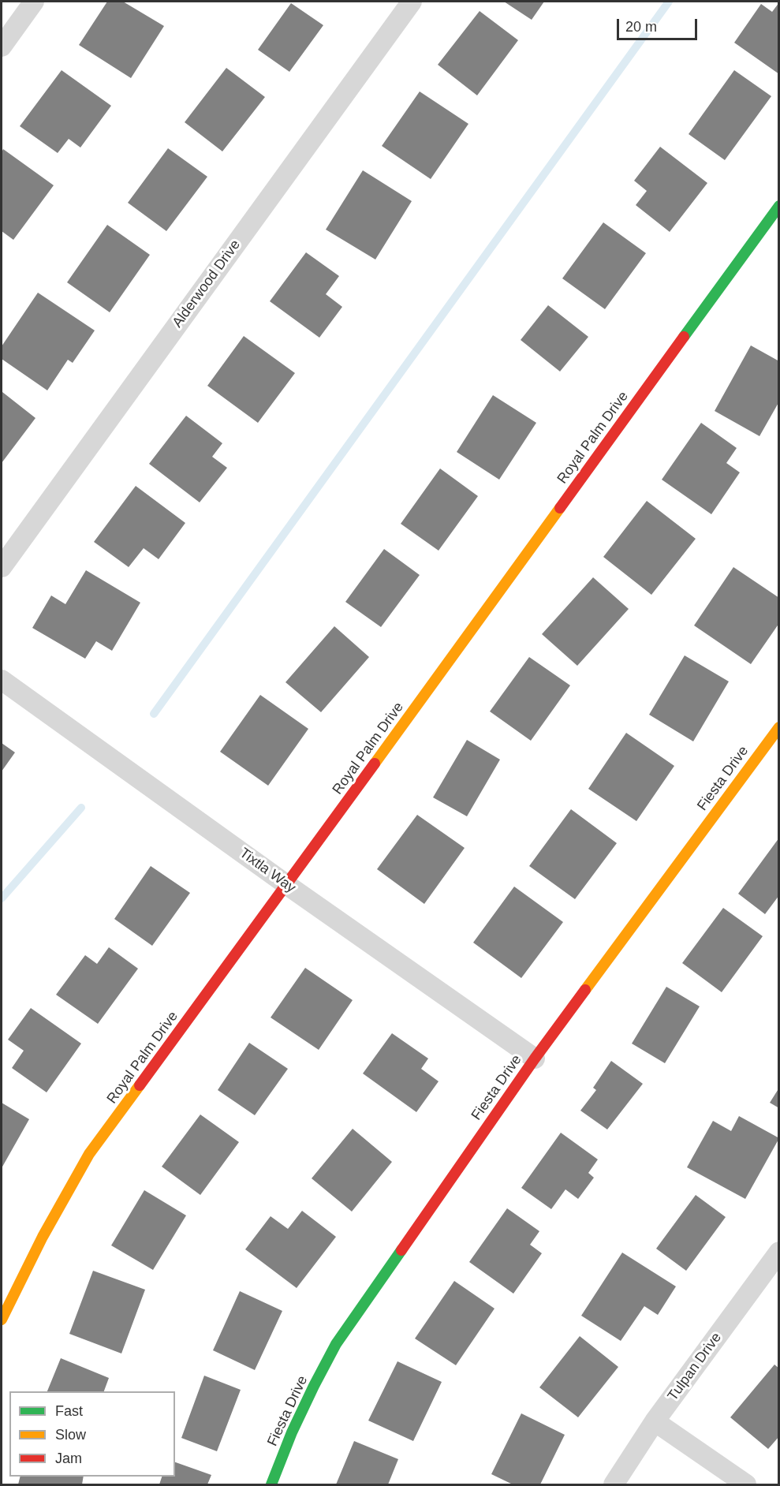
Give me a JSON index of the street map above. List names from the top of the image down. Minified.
{"streets":{"street":["Alderwood Drive","Royal Palm Drive","Fiesta Drive","Tixtla Way","Tulpan Drive"]},"crossings":[["Royal Palm Drive","Tixtla Way"],["Fiesta Drive","Tixtla Way"]],"legend":["Fast","Slow","Jam"],"scale_bar":"20 m"}
